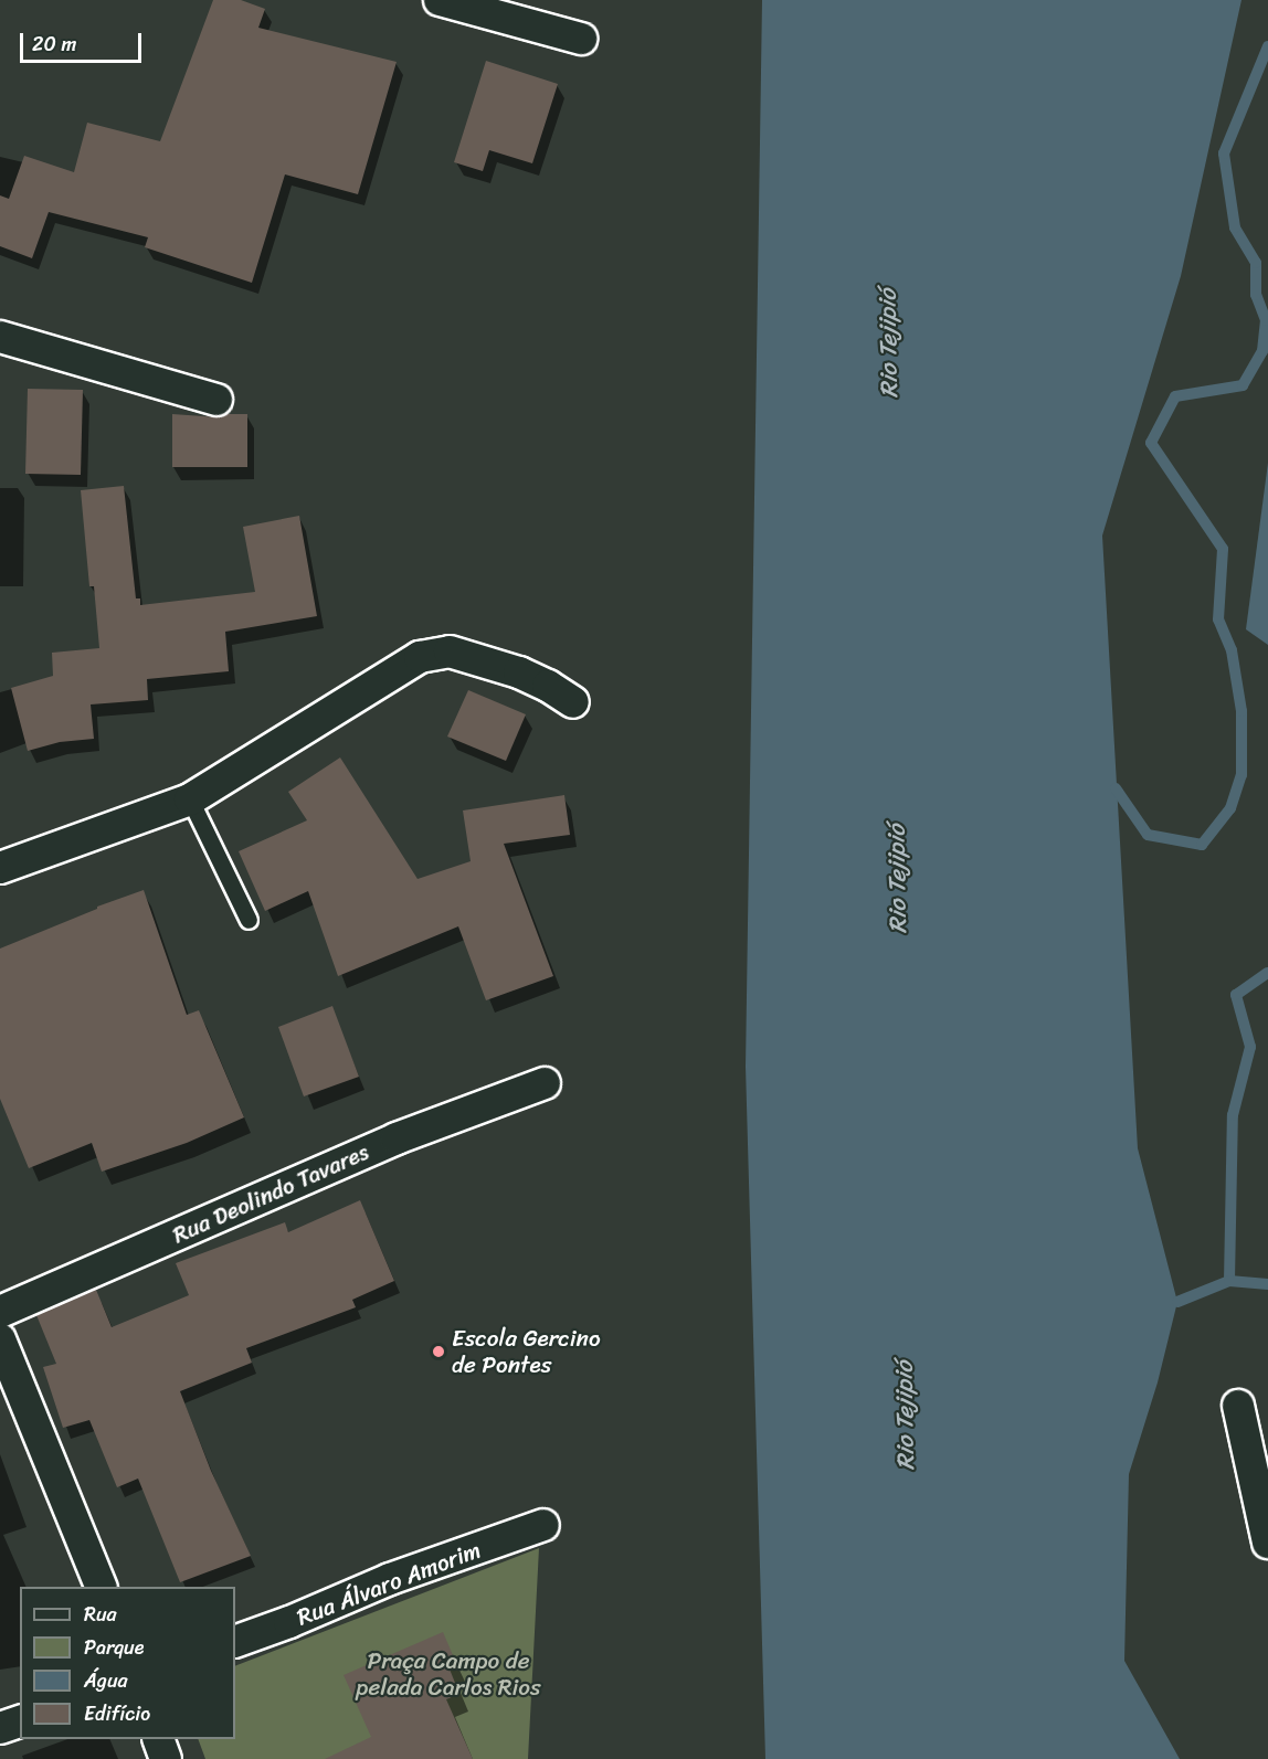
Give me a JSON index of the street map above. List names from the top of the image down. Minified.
{"streets":{"street":["Rua Deolindo Tavares","Rua Álvaro Amorim"]},"water":["Rio Tejipió"],"parks":["Praça Campo de pelada Carlos Rios"],"places":["Escola Gercino de Pontes"],"legend":["Rua","Parque","Água","Edifício"],"scale_bar":"20 m"}
